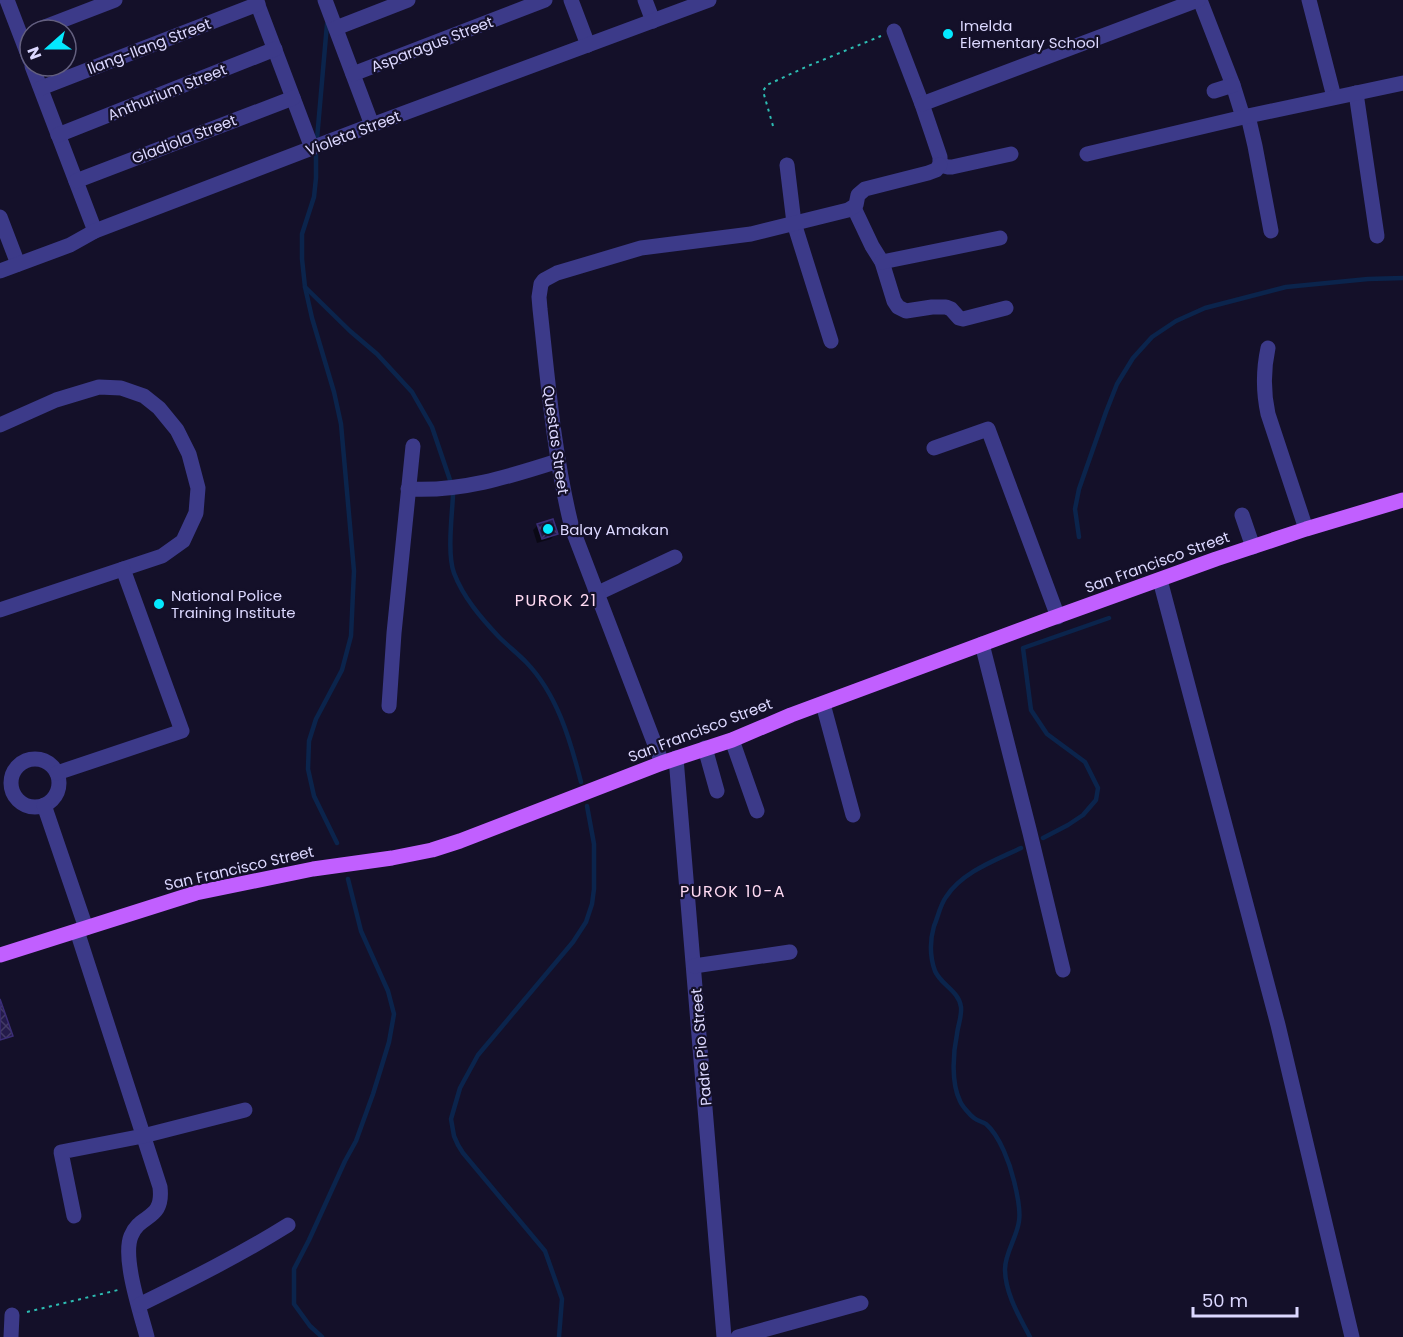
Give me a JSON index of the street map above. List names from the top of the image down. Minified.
{"streets":{"main road":["San Francisco Street"],"street":["Asparagus Street","Ilang-Ilang Street","Anthurium Street","Violeta Street","Gladiola Street","Questas Street","Padre Pio Street"]},"crossings":[["Questas Street","San Francisco Street"],["Questas Street","Padre Pio Street"],["San Francisco Street","Padre Pio Street"]],"districts":["PUROK 21","PUROK 10-A"],"places":["Imelda Elementary School","Balay Amakan","National Police Training Institute"],"scale_bar":"50 m","north":"left"}
